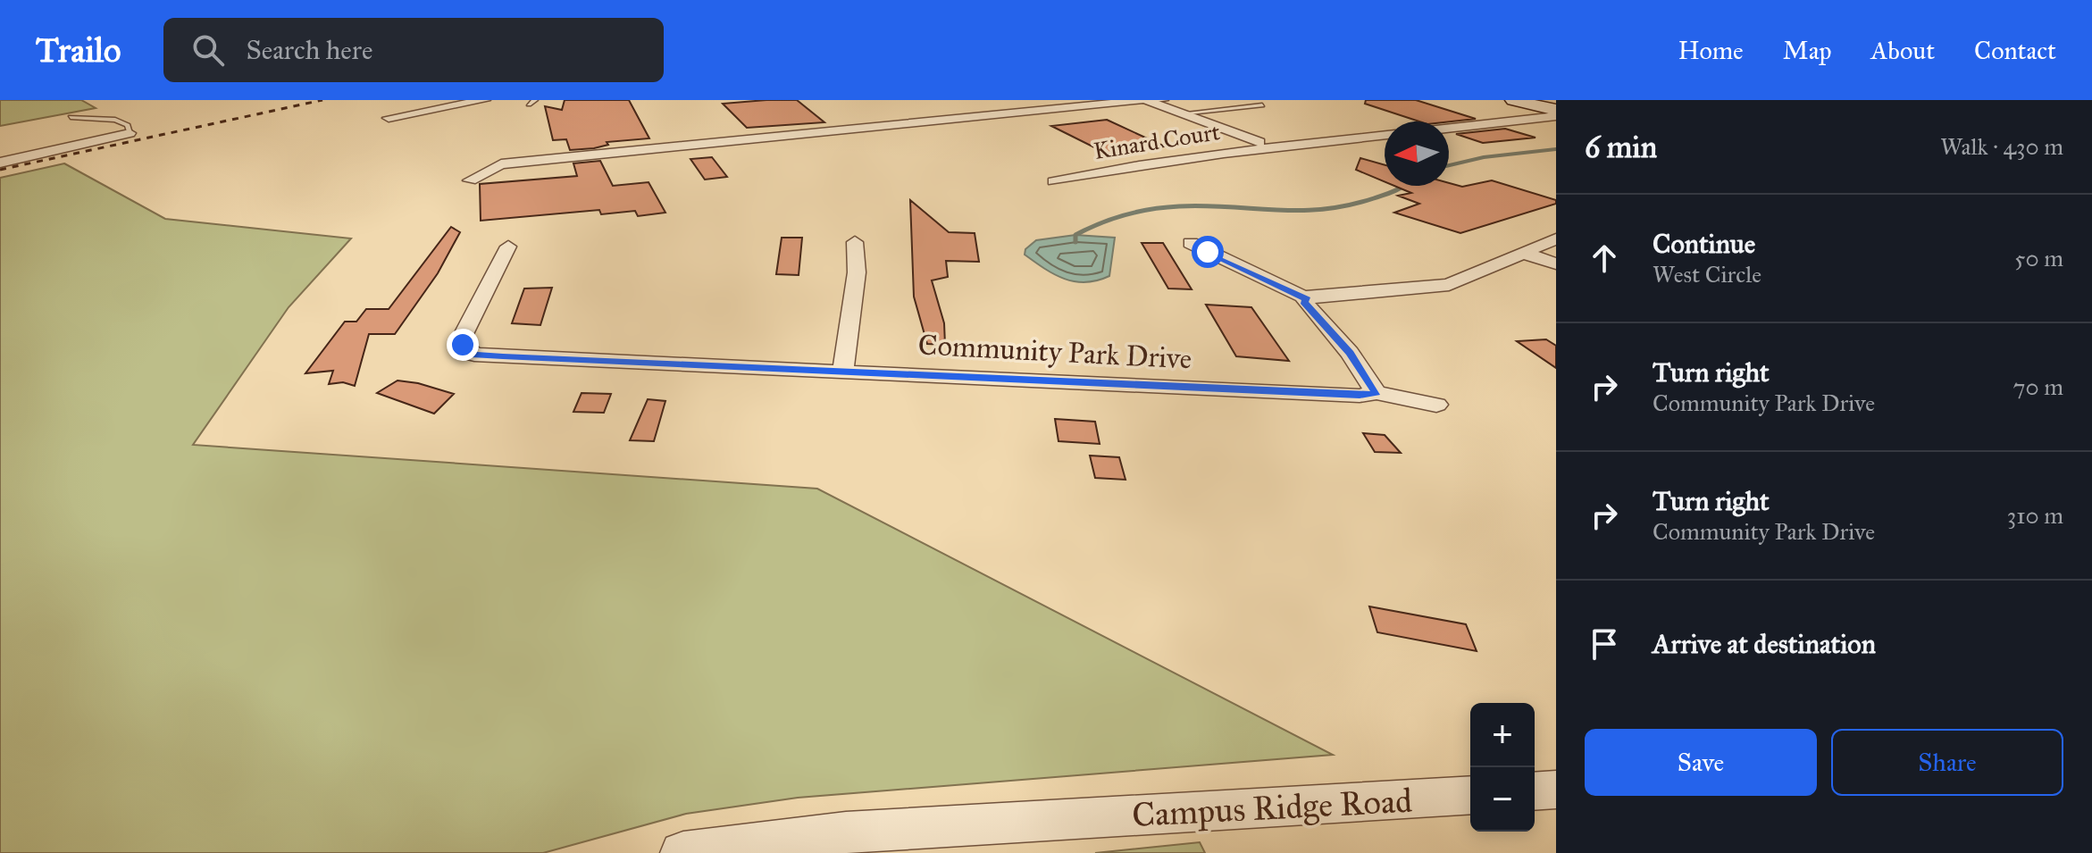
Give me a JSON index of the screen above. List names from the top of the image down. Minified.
{"streets":{"street":["Kinard Court","Community Park Drive","Campus Ridge Road"]},"north":"left","page":{"header":"Trailo","search":"Search here","nav":["Home","Map","About","Contact"],"heading":["6 min","Walk · 430 m"],"list":[["Continue","West Circle","50 m"],["Turn right","Community Park Drive","70 m"],["Turn right","Community Park Drive","310 m"],"Arrive at destination"],"map_buttons":["+","−"],"buttons":["Save","Share"]}}
